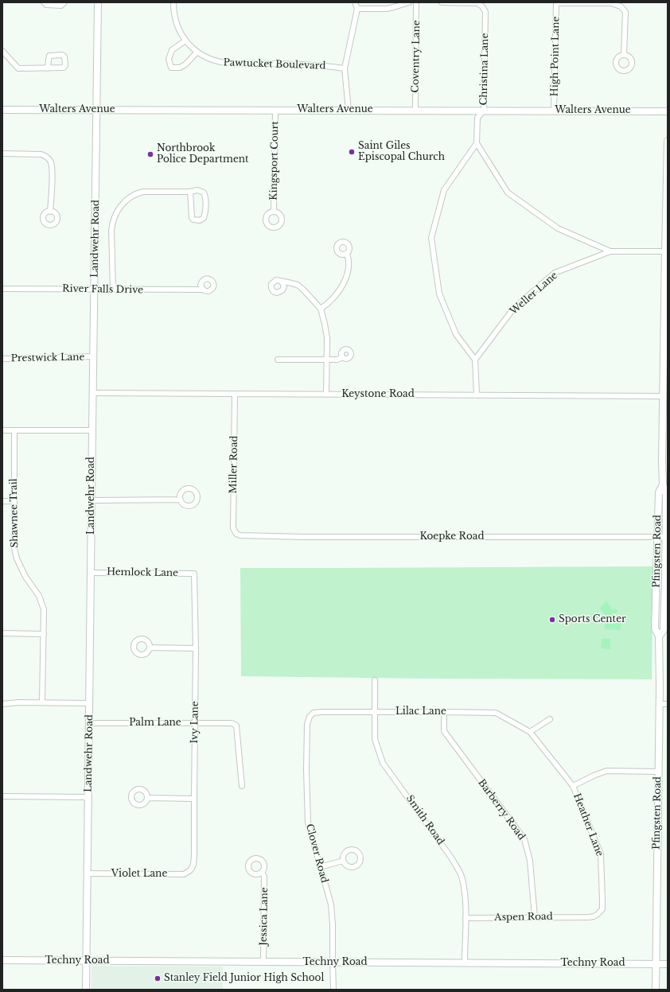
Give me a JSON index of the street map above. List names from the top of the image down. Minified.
{"streets":{"main road":["Walters Avenue","Landwehr Road","Pfingsten Road","Techny Road"],"street":["Coventry Lane","High Point Lane","Pawtucket Boulevard","Christina Lane","Kingsport Court","River Falls Drive","Weller Lane","Prestwick Lane","Keystone Road","Miller Road","Shawnee Trail","Koepke Road","Hemlock Lane","Lilac Lane","Ivy Lane","Palm Lane","Barberry Road","Smith Road","Heather Lane","Clover Road","Violet Lane","Jessica Lane","Aspen Road"]},"crossings":[["Coventry Lane","Walters Avenue"],["High Point Lane","Walters Avenue"],["Christina Lane","Walters Avenue"],["Walters Avenue","Kingsport Court"],["Walters Avenue","Landwehr Road"],["Landwehr Road","River Falls Drive"],["Landwehr Road","Prestwick Lane"],["Landwehr Road","Keystone Road"],["Landwehr Road","Hemlock Lane"],["Landwehr Road","Palm Lane"],["Landwehr Road","Violet Lane"],["Landwehr Road","Techny Road"],["Keystone Road","Miller Road"],["Keystone Road","Pfingsten Road"],["Miller Road","Koepke Road"],["Koepke Road","Pfingsten Road"],["Pfingsten Road","Techny Road"],["Hemlock Lane","Ivy Lane"],["Lilac Lane","Barberry Road"],["Lilac Lane","Smith Road"],["Lilac Lane","Heather Lane"],["Lilac Lane","Clover Road"],["Ivy Lane","Palm Lane"],["Ivy Lane","Violet Lane"],["Barberry Road","Aspen Road"],["Smith Road","Aspen Road"],["Smith Road","Techny Road"],["Heather Lane","Aspen Road"],["Clover Road","Techny Road"],["Jessica Lane","Techny Road"]],"places":["Saint Giles Episcopal Church","Northbrook Police Department","Sports Center","Stanley Field Junior High School"]}
